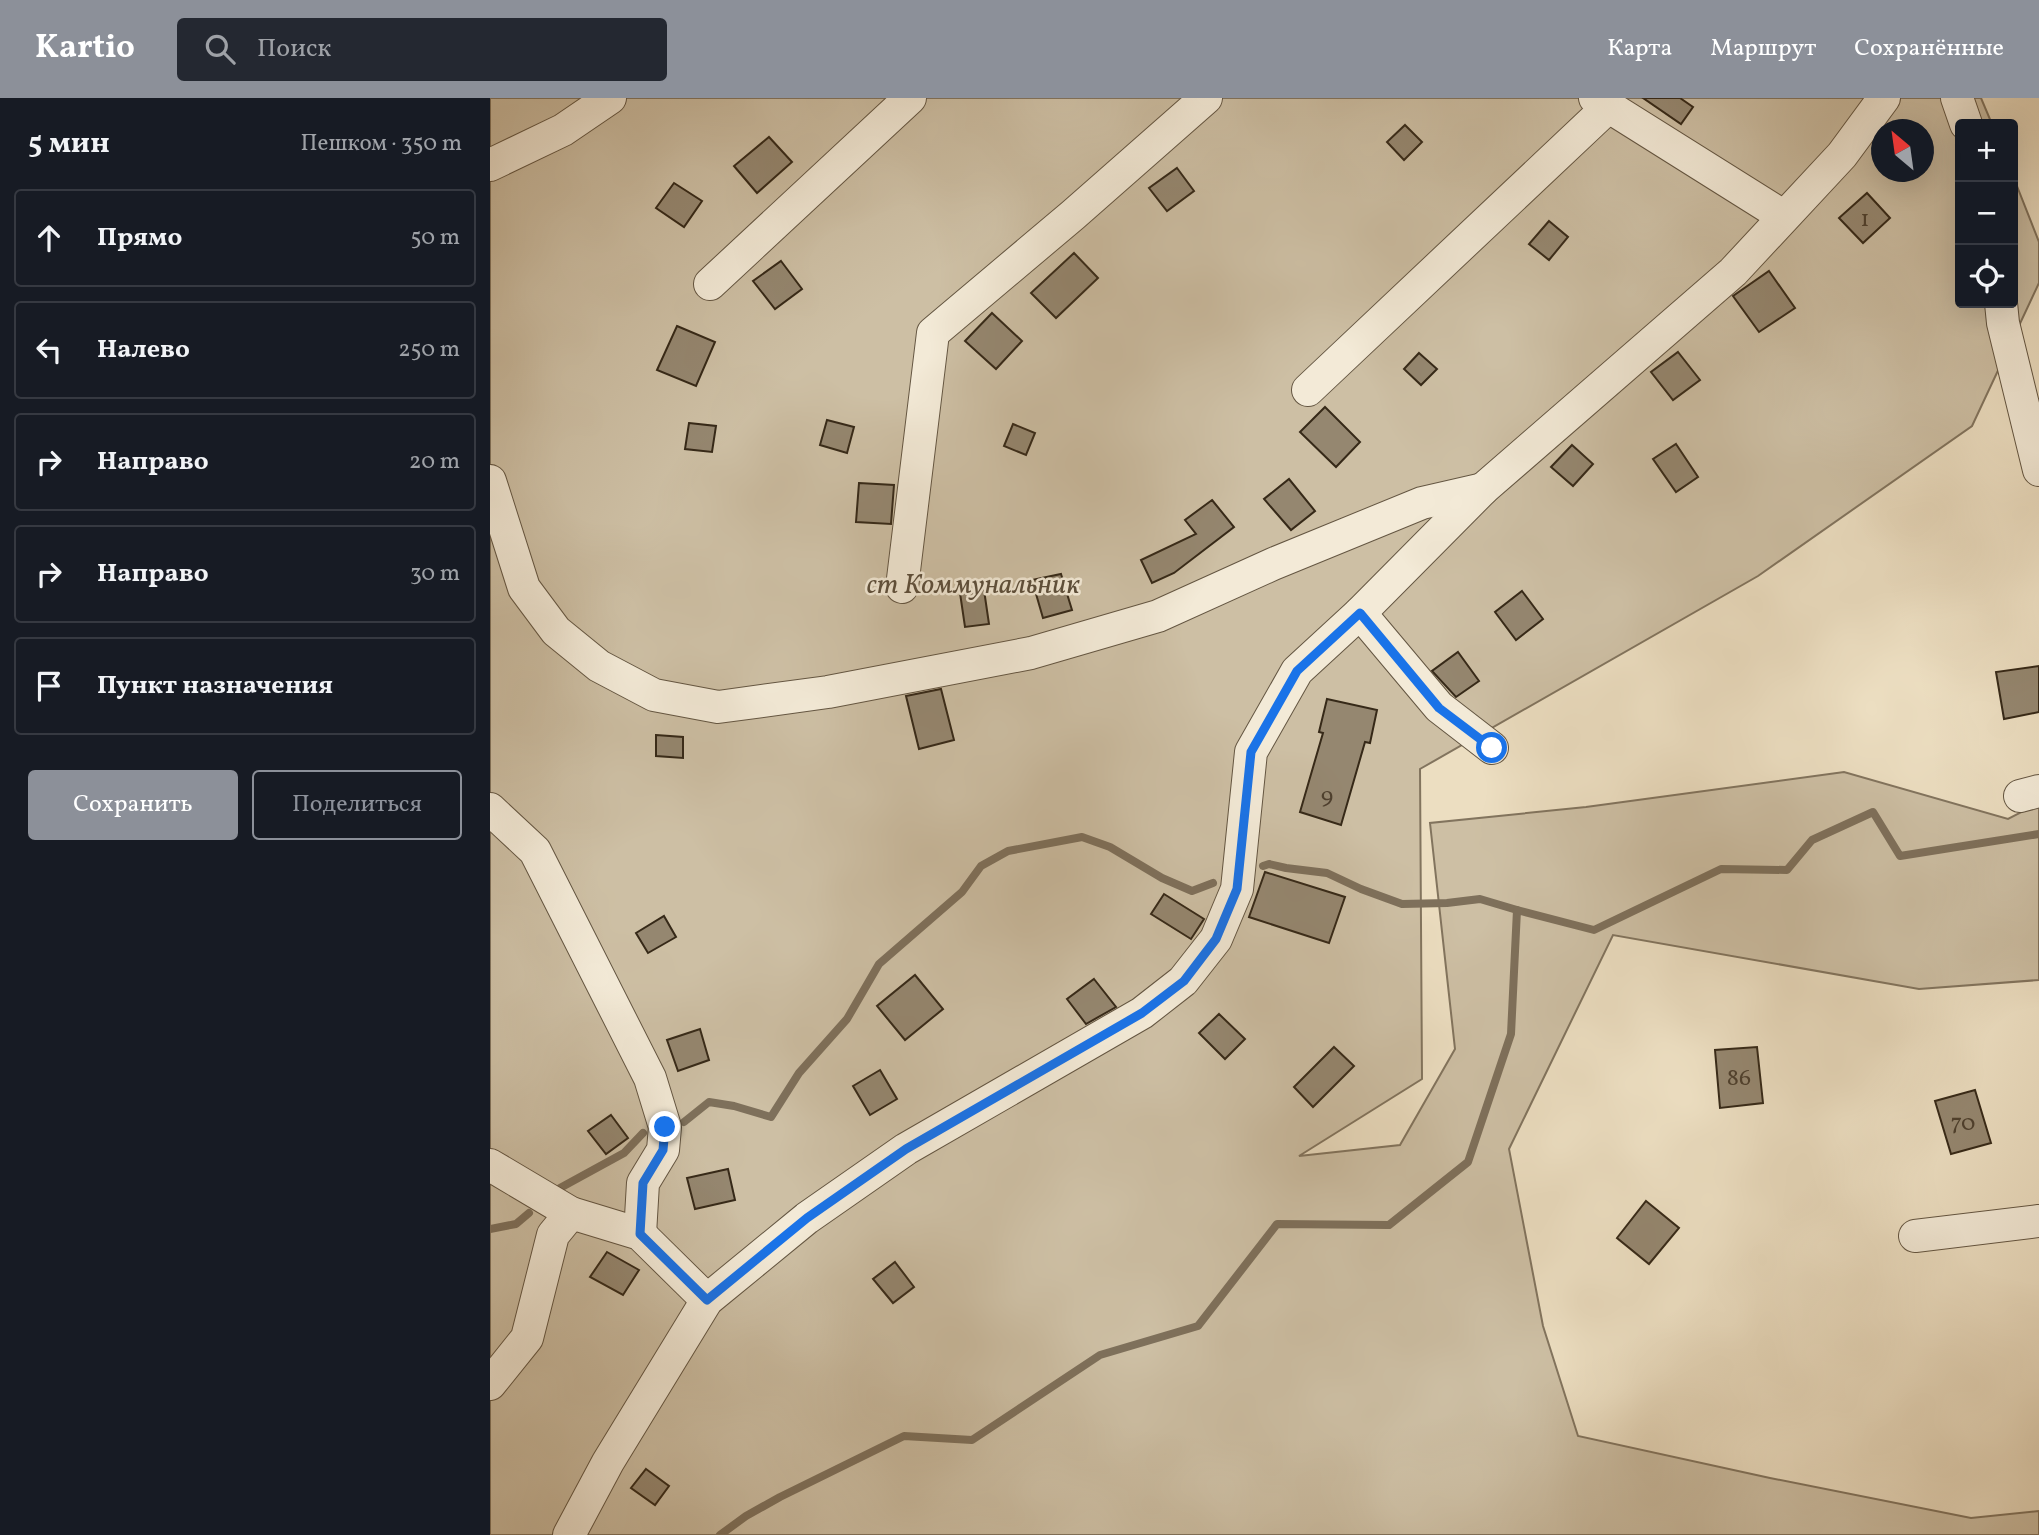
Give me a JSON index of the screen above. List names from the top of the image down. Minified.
{"parks":["ст Коммунальник"],"house_numbers":["1","9","86","70"],"north":"top left","page":{"header":"Kartio","search":"Поиск","nav":["Карта","Маршрут","Сохранённые"],"heading":["5 мин","Пешком · 350 m"],"map_buttons":["+","−"],"list":[["Прямо","50 m"],["Налево","250 m"],["Направо","20 m"],["Направо","30 m"],"Пункт назначения"],"buttons":["Сохранить","Поделиться"]}}
